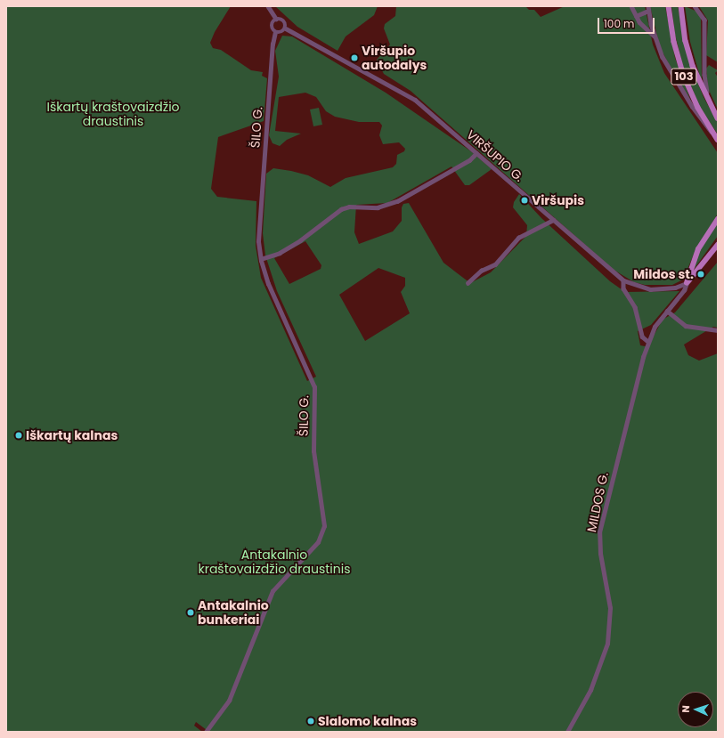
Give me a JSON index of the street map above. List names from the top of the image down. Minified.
{"streets":{"main road":["103"],"street":["ŠILO G.","VIRŠUPIO G.","MILDOS G."]},"crossings":[["ŠILO G.","VIRŠUPIO G."],["VIRŠUPIO G.","MILDOS G."]],"parks":["Iškartų kraštovaizdžio draustinis","Antakalnio kraštovaizdžio draustinis"],"places":["Viršupio autodalys","Viršupis","Mildos st.","Iškartų kalnas","Antakalnio bunkeriai","Slalomo kalnas"],"scale_bar":"100 m","north":"left"}
